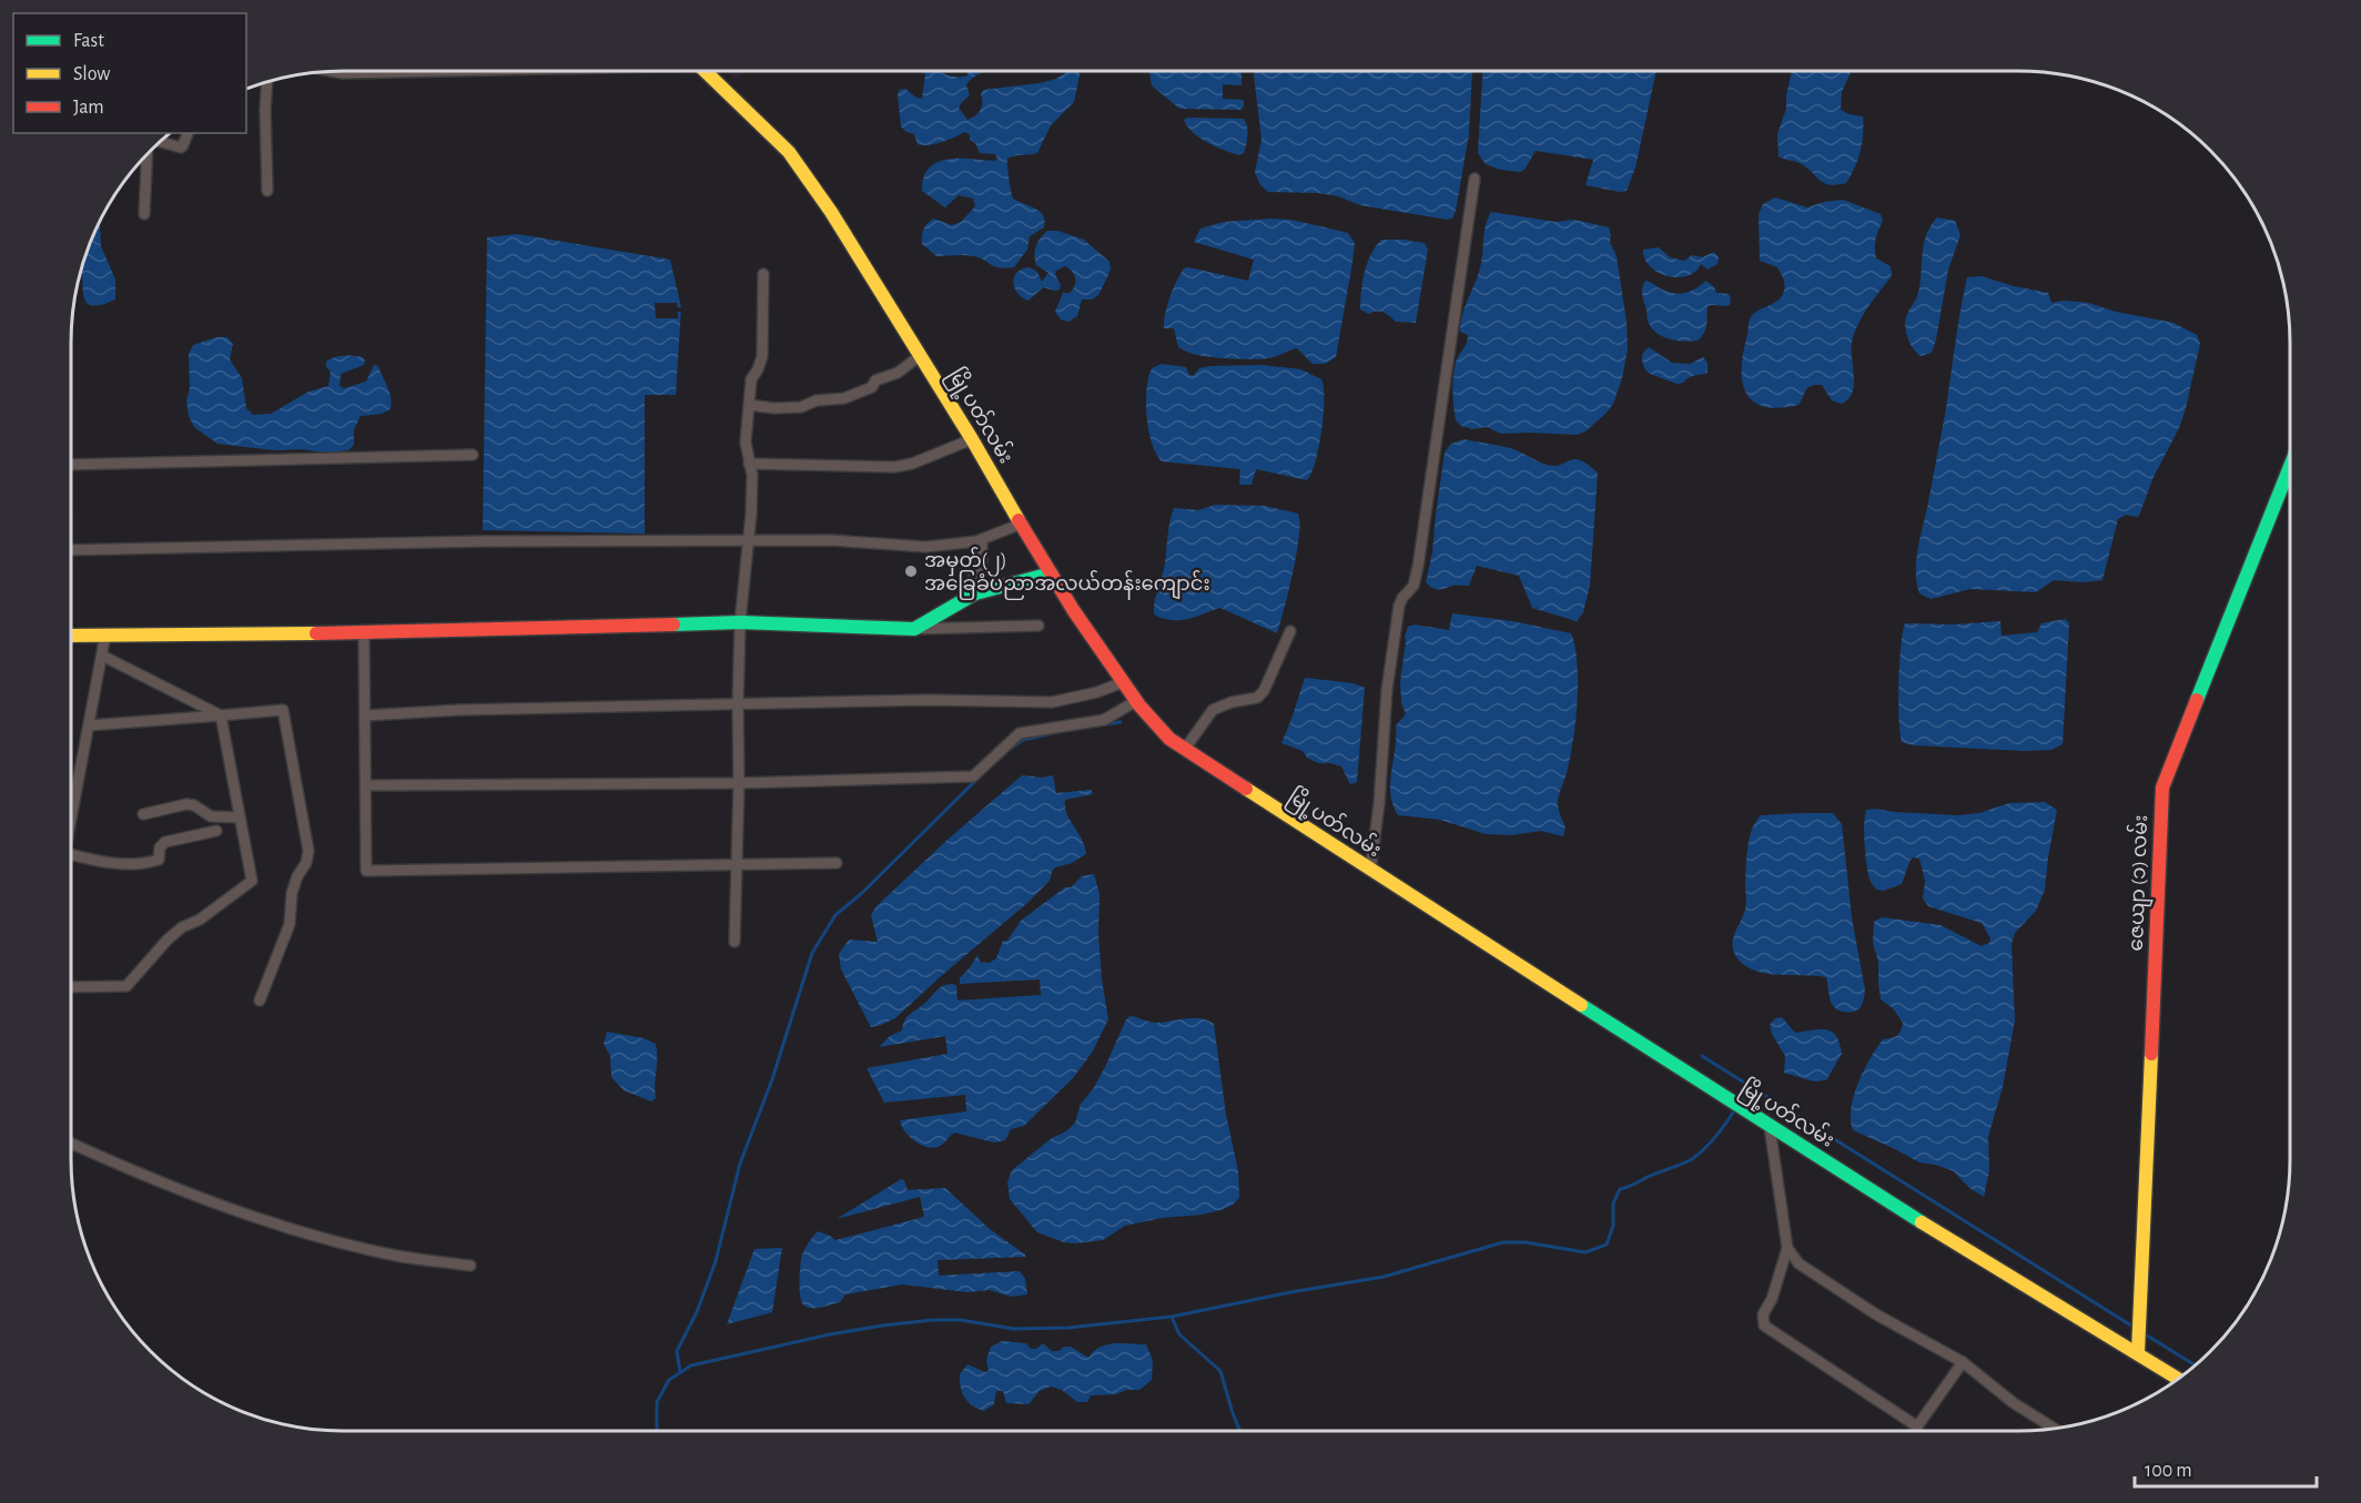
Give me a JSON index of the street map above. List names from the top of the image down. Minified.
{"streets":{"main road":["မြို့ပတ်လမ်း","ဇေယျာ (၁) လမ်း"]},"crossings":[["မြို့ပတ်လမ်း","ဇေယျာ (၁) လမ်း"]],"places":["အမှတ်(၂) အခြေခံပညာအလယ်တန်းကျောင်း"],"legend":["Fast","Slow","Jam"],"scale_bar":"100 m"}
